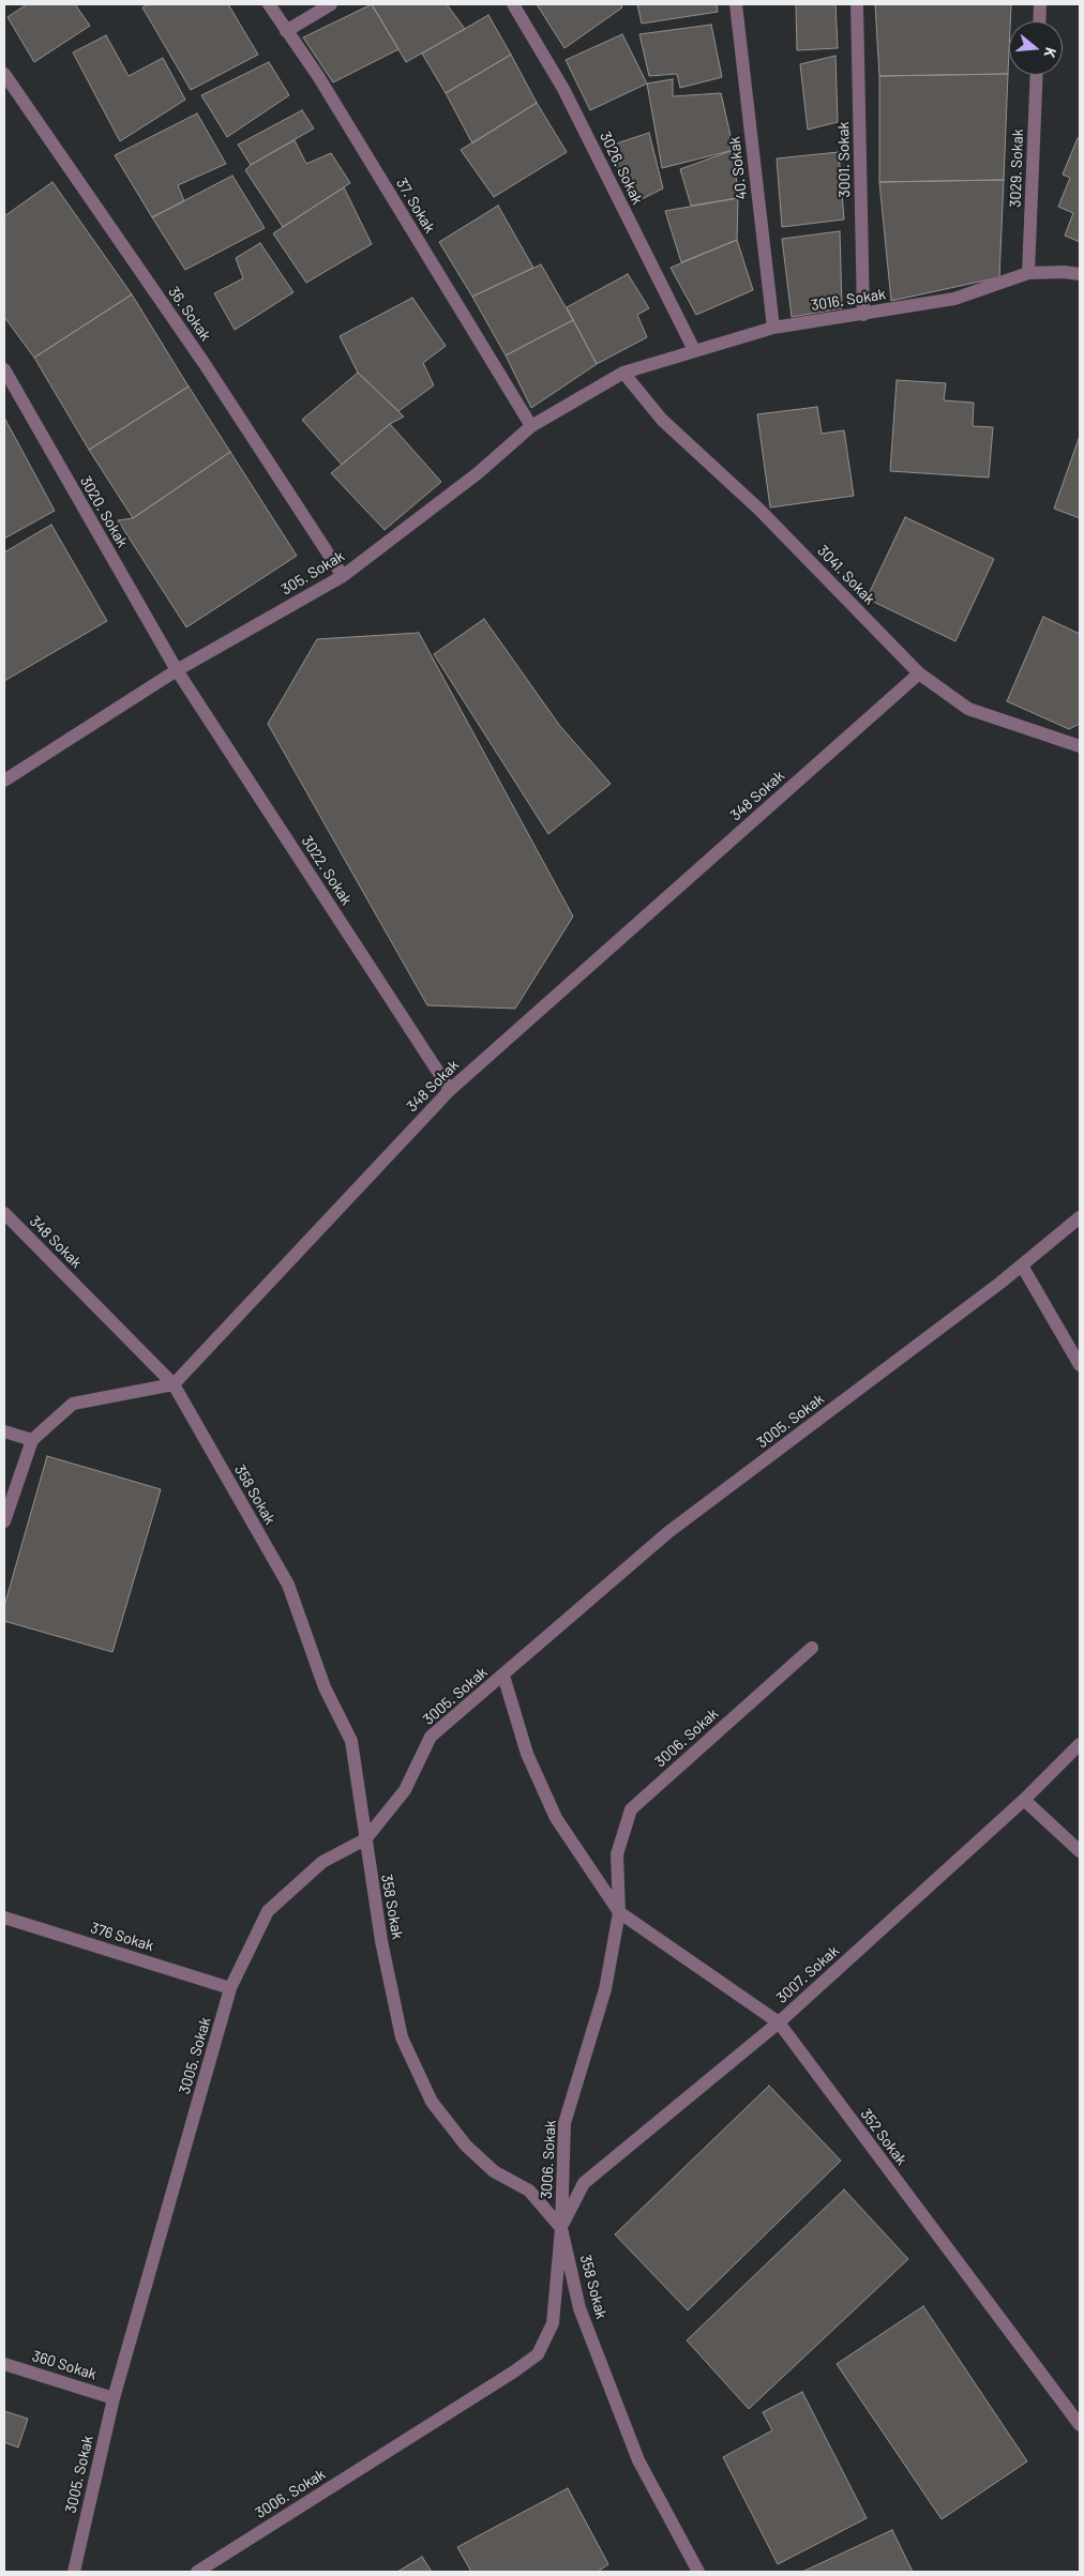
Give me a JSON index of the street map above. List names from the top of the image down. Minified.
{"streets":{"street":["3001. Sokak","3026. Sokak","40. Sokak","3029. Sokak","37. Sokak","3016. Sokak","36. Sokak","3020. Sokak","305. Sokak","3041. Sokak","348 Sokak","3022. Sokak","3005. Sokak","358 Sokak","3006. Sokak","376 Sokak","3007. Sokak","352 Sokak","360 Sokak"]},"crossings":[["3001. Sokak","3016. Sokak"],["3026. Sokak","3016. Sokak"],["40. Sokak","3016. Sokak"],["3029. Sokak","3016. Sokak"],["37. Sokak","305. Sokak"],["3016. Sokak","305. Sokak"],["3016. Sokak","3041. Sokak"],["36. Sokak","305. Sokak"],["3020. Sokak","305. Sokak"],["3020. Sokak","3022. Sokak"],["305. Sokak","3041. Sokak"],["305. Sokak","3022. Sokak"],["3041. Sokak","348 Sokak"],["348 Sokak","3022. Sokak"],["348 Sokak","358 Sokak"],["3005. Sokak","358 Sokak"],["3005. Sokak","376 Sokak"],["3005. Sokak","360 Sokak"],["358 Sokak","3006. Sokak"],["358 Sokak","3007. Sokak"],["3006. Sokak","3007. Sokak"],["3006. Sokak","352 Sokak"],["3007. Sokak","352 Sokak"]],"north":"right"}
